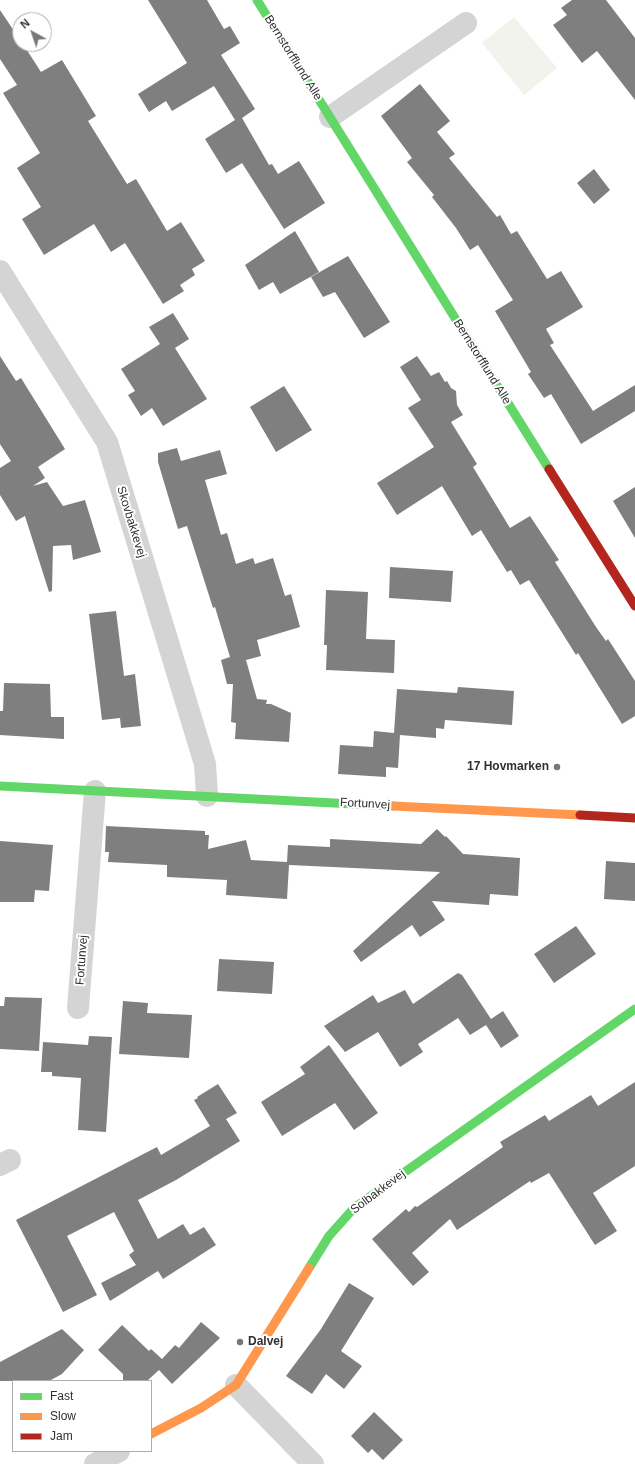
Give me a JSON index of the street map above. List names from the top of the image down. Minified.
{"streets":{"street":["Bernstorfflund Alle","Skovbakkevej","Fortunvej","Solbakkevej"]},"crossings":[["Skovbakkevej","Fortunvej"]],"places":["17 Hovmarken","Dalvej"],"legend":["Fast","Slow","Jam"],"north":"top left"}
